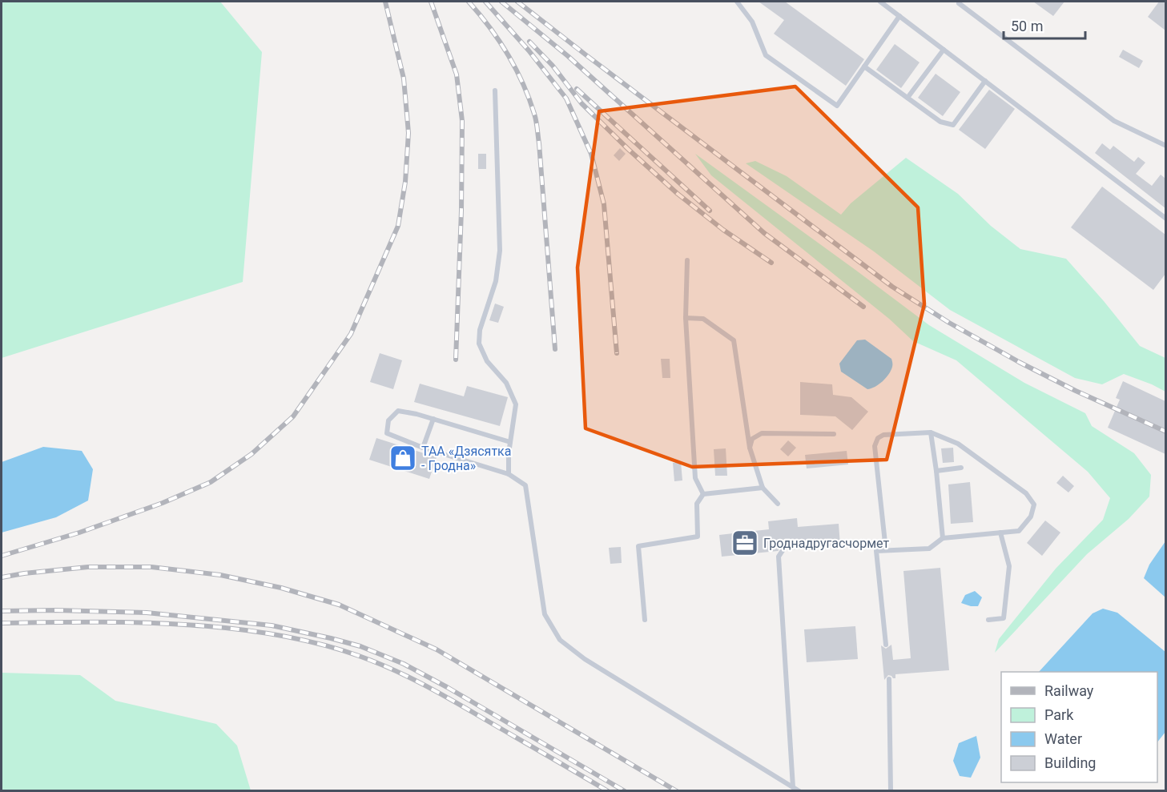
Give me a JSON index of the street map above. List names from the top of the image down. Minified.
{"places":{"shop":["ТАА «Дзясятка - Гродна»"],"office":["Гроднадругасчормет"]},"legend":["Railway","Park","Water","Building"],"scale_bar":"50 m"}
